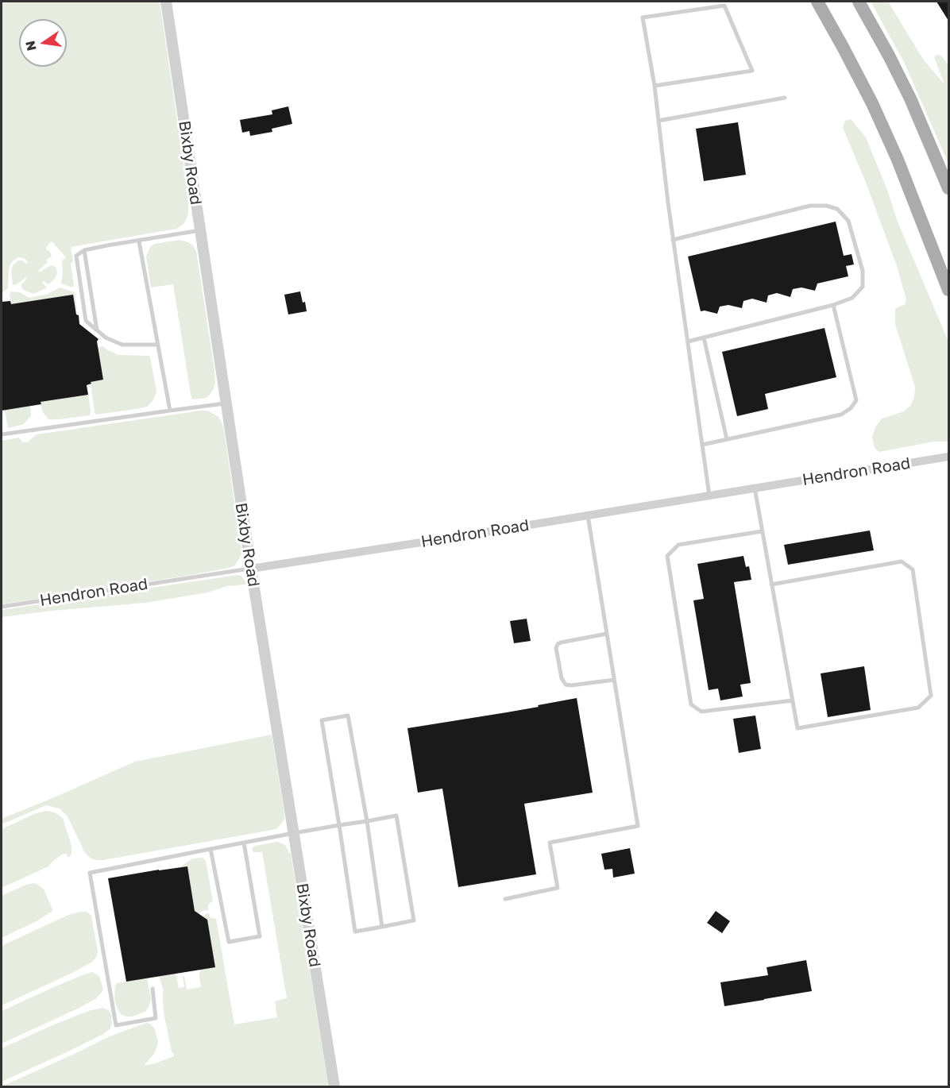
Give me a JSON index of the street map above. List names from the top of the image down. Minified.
{"streets":{"street":["Bixby Road","Hendron Road"]},"crossings":[["Bixby Road","Hendron Road"]],"north":"left"}
